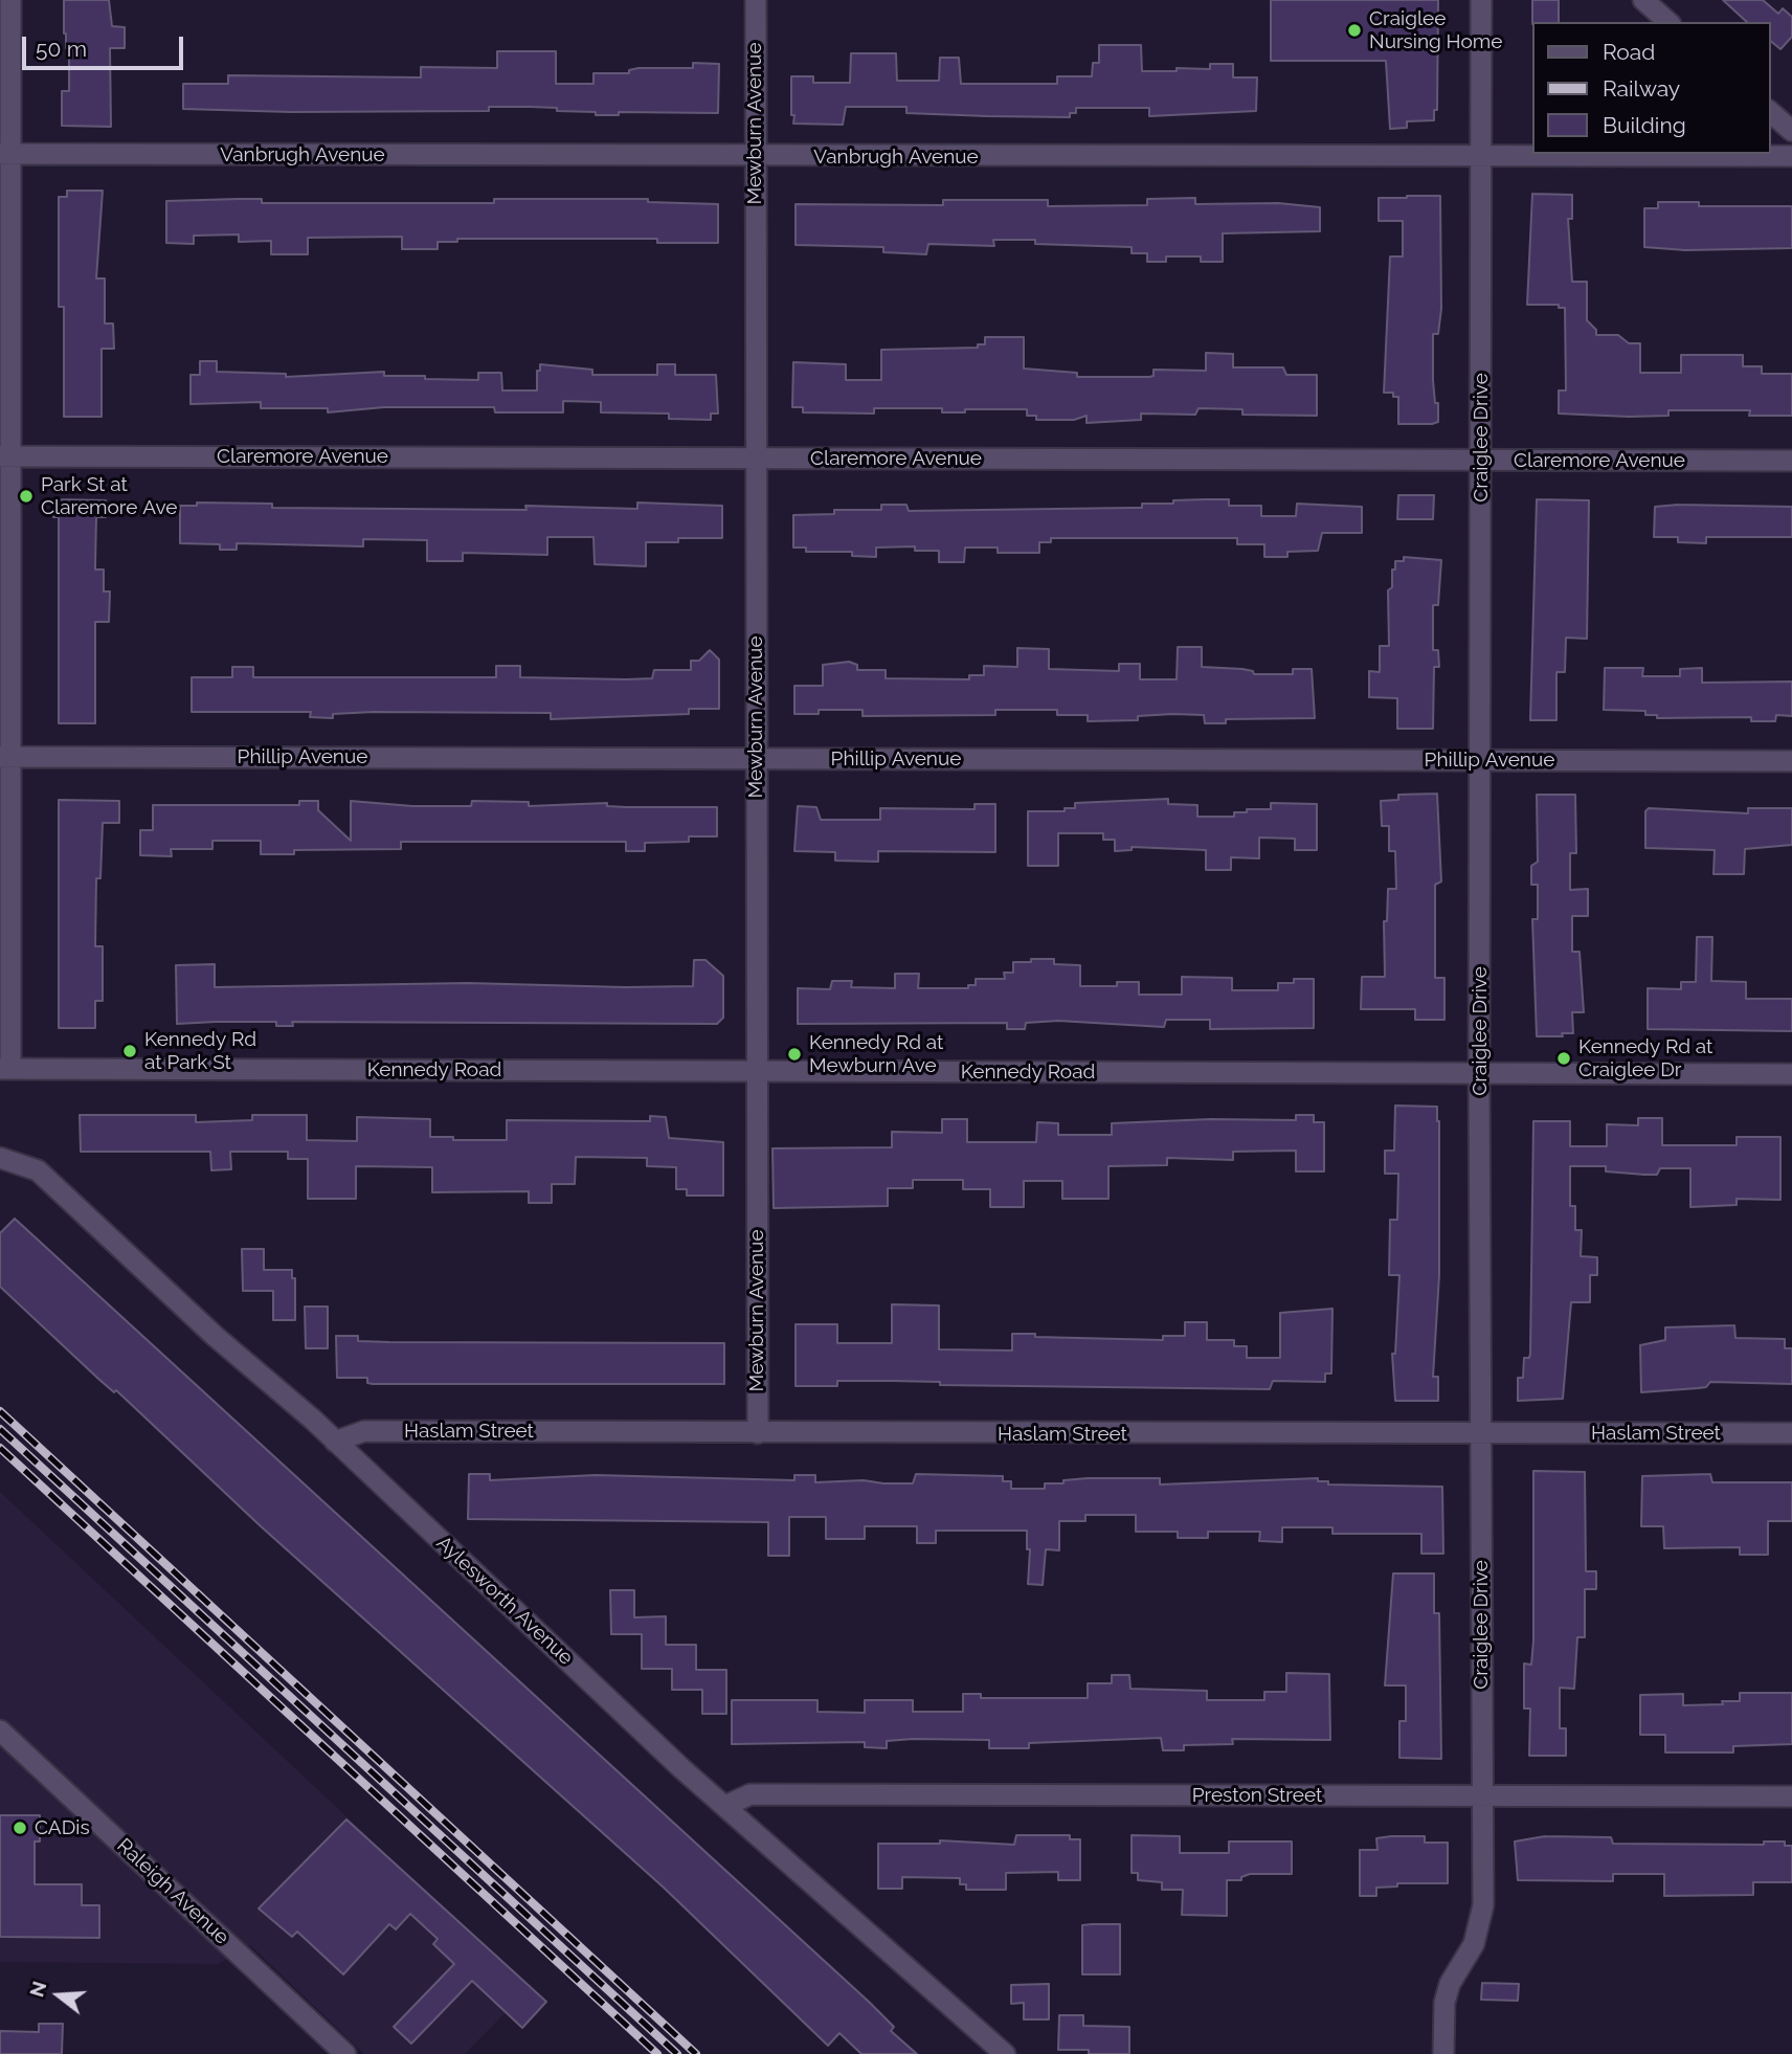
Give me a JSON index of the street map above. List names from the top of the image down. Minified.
{"streets":{"street":["Mewburn Avenue","Vanbrugh Avenue","Craiglee Drive","Claremore Avenue","Phillip Avenue","Kennedy Road","Haslam Street","Aylesworth Avenue","Preston Street","Raleigh Avenue"]},"crossings":[["Mewburn Avenue","Vanbrugh Avenue"],["Mewburn Avenue","Claremore Avenue"],["Mewburn Avenue","Phillip Avenue"],["Mewburn Avenue","Kennedy Road"],["Mewburn Avenue","Haslam Street"],["Vanbrugh Avenue","Craiglee Drive"],["Craiglee Drive","Claremore Avenue"],["Craiglee Drive","Phillip Avenue"],["Craiglee Drive","Kennedy Road"],["Craiglee Drive","Haslam Street"],["Craiglee Drive","Preston Street"],["Haslam Street","Aylesworth Avenue"],["Aylesworth Avenue","Preston Street"]],"places":["Craiglee Nursing Home","Park St at Claremore Ave","Kennedy Rd at Park St","Kennedy Rd at Mewburn Ave","Kennedy Rd at Craiglee Dr","CADis"],"legend":["Road","Railway","Building"],"scale_bar":"50 m","north":"left"}
